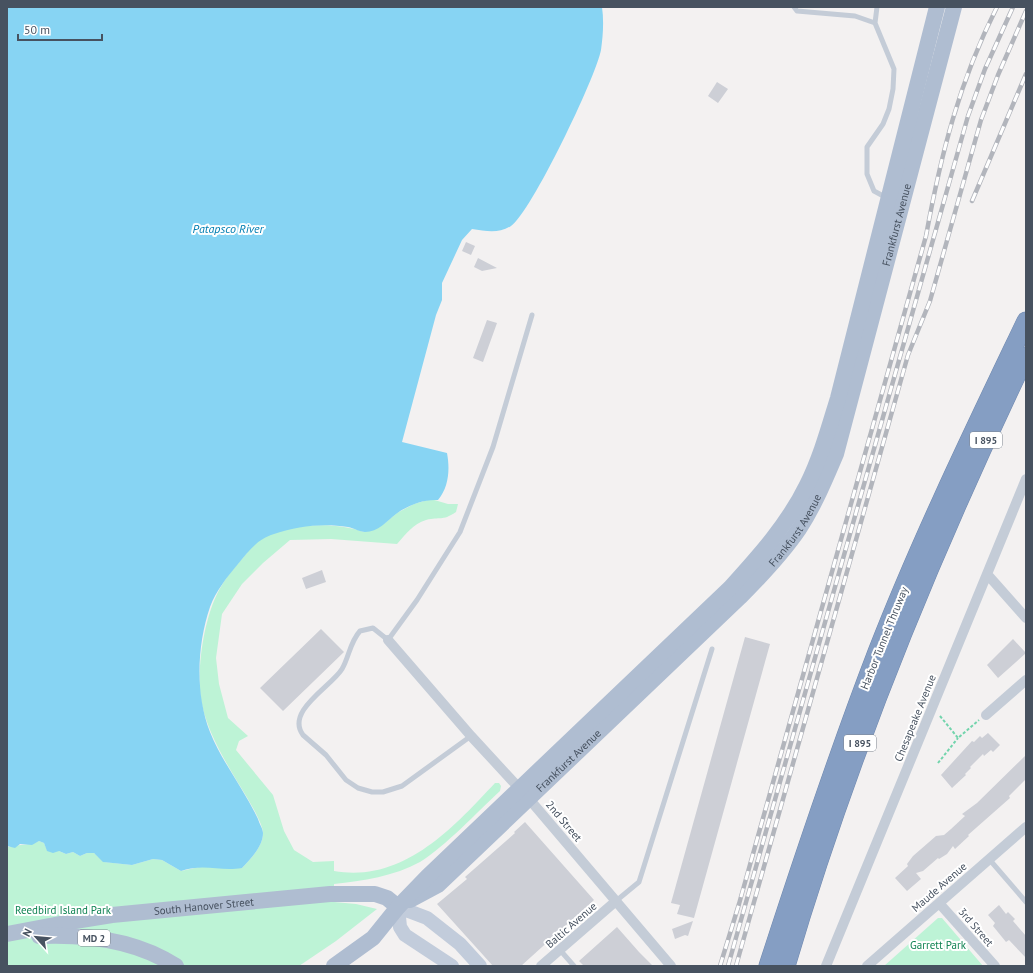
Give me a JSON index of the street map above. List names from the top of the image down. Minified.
{"streets":{"highway":["I 895","Harbor Tunnel Thruway"],"main road":["Frankfurst Avenue","South Hanover Street","MD 2"],"street":["Chesapeake Avenue","2nd Street","Maude Avenue","Baltic Avenue","3rd Street"]},"crossings":[["Frankfurst Avenue","2nd Street"],["Frankfurst Avenue","South Hanover Street"],["2nd Street","Baltic Avenue"],["Maude Avenue","3rd Street"],["South Hanover Street","MD 2"]],"water":["Patapsco River"],"parks":["Reedbird Island Park","Garrett Park"],"scale_bar":"50 m","north":"top left"}
